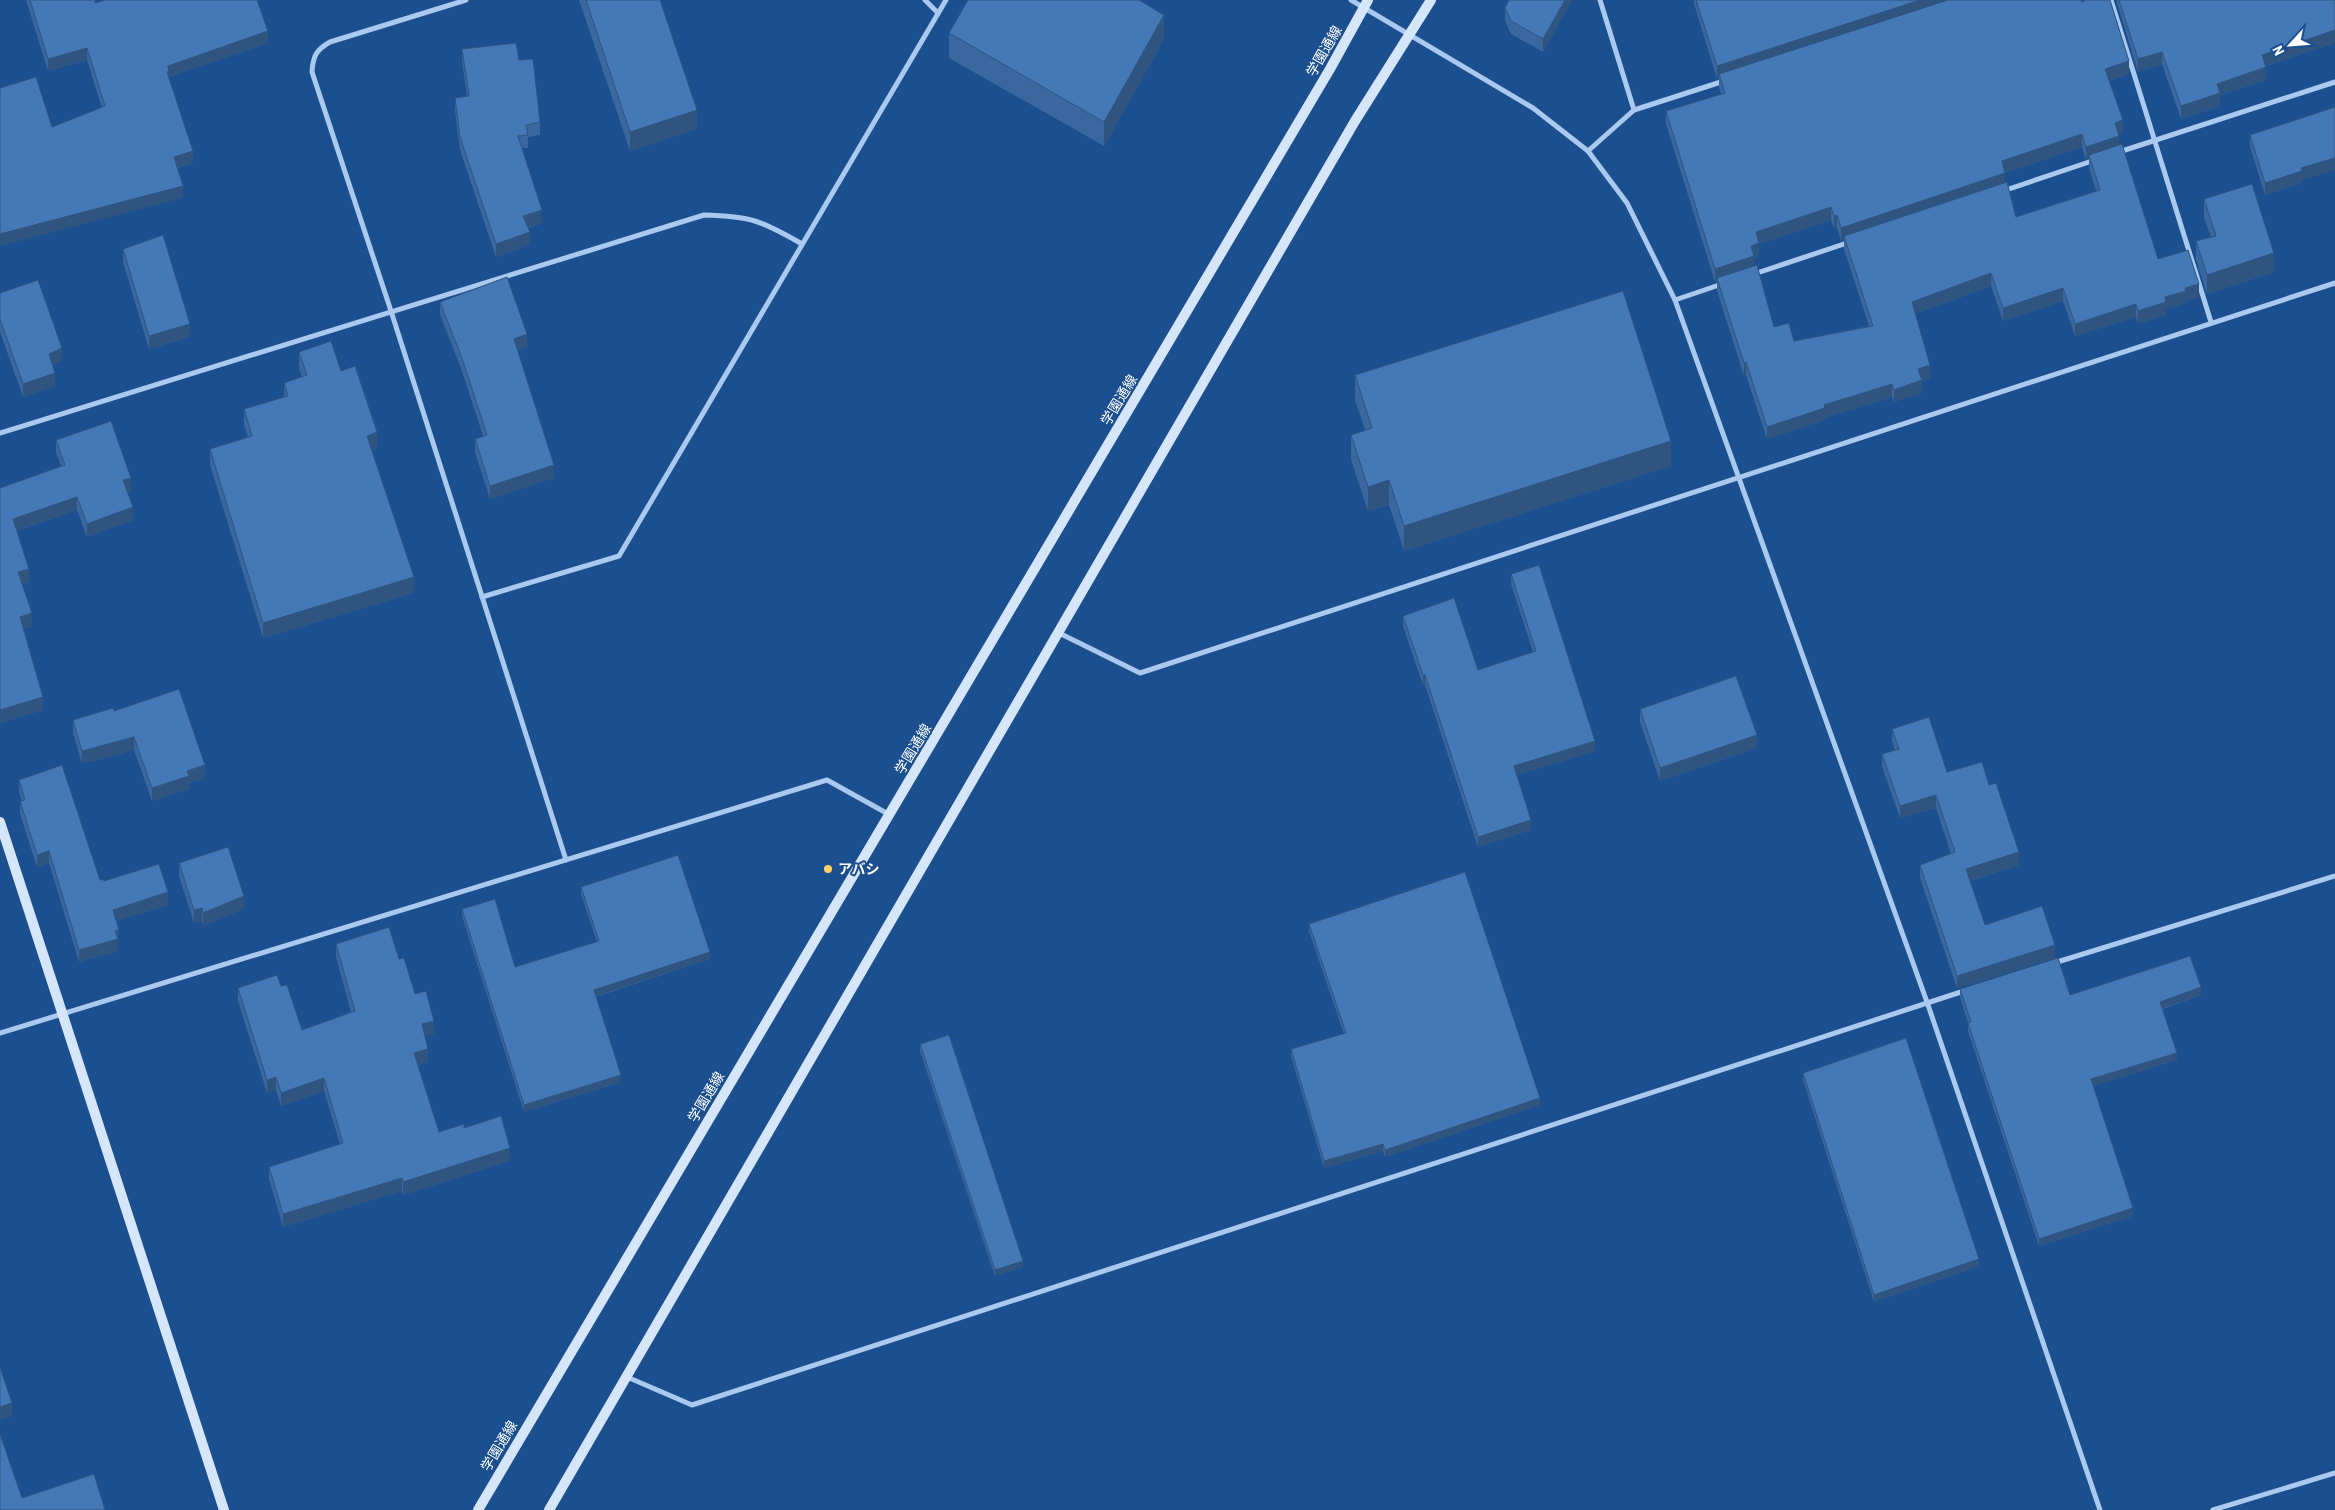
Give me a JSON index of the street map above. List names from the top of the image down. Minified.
{"streets":{"street":["学園通線"]},"places":["アバシ"],"north":"bottom left"}
